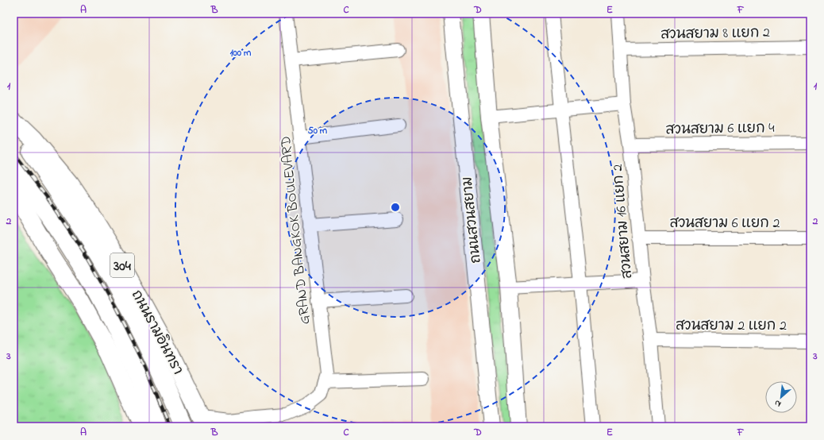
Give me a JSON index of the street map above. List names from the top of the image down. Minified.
{"streets":{"highway":["304","ถนนรามอินทรา"],"street":["สวนสยาม 8 แยก 2","สวนสยาม 6 แยก 4","ถนนสวนสยาม","สวนสยาม 16 แยก 2","สวนสยาม 6 แยก 2","GRAND BANGKOK BOULEVARD","สวนสยาม 2 แยก 2"]},"crossings":[["สวนสยาม 8 แยก 2","สวนสยาม 16 แยก 2"],["สวนสยาม 6 แยก 4","สวนสยาม 16 แยก 2"],["สวนสยาม 16 แยก 2","สวนสยาม 6 แยก 2"],["สวนสยาม 16 แยก 2","สวนสยาม 2 แยก 2"],["GRAND BANGKOK BOULEVARD","ถนนรามอินทรา"]],"north":"bottom left","grid":{"columns":["A","B","C","D","E","F"],"rows":["1","2","3"]},"rings":["100 m","50 m"]}
